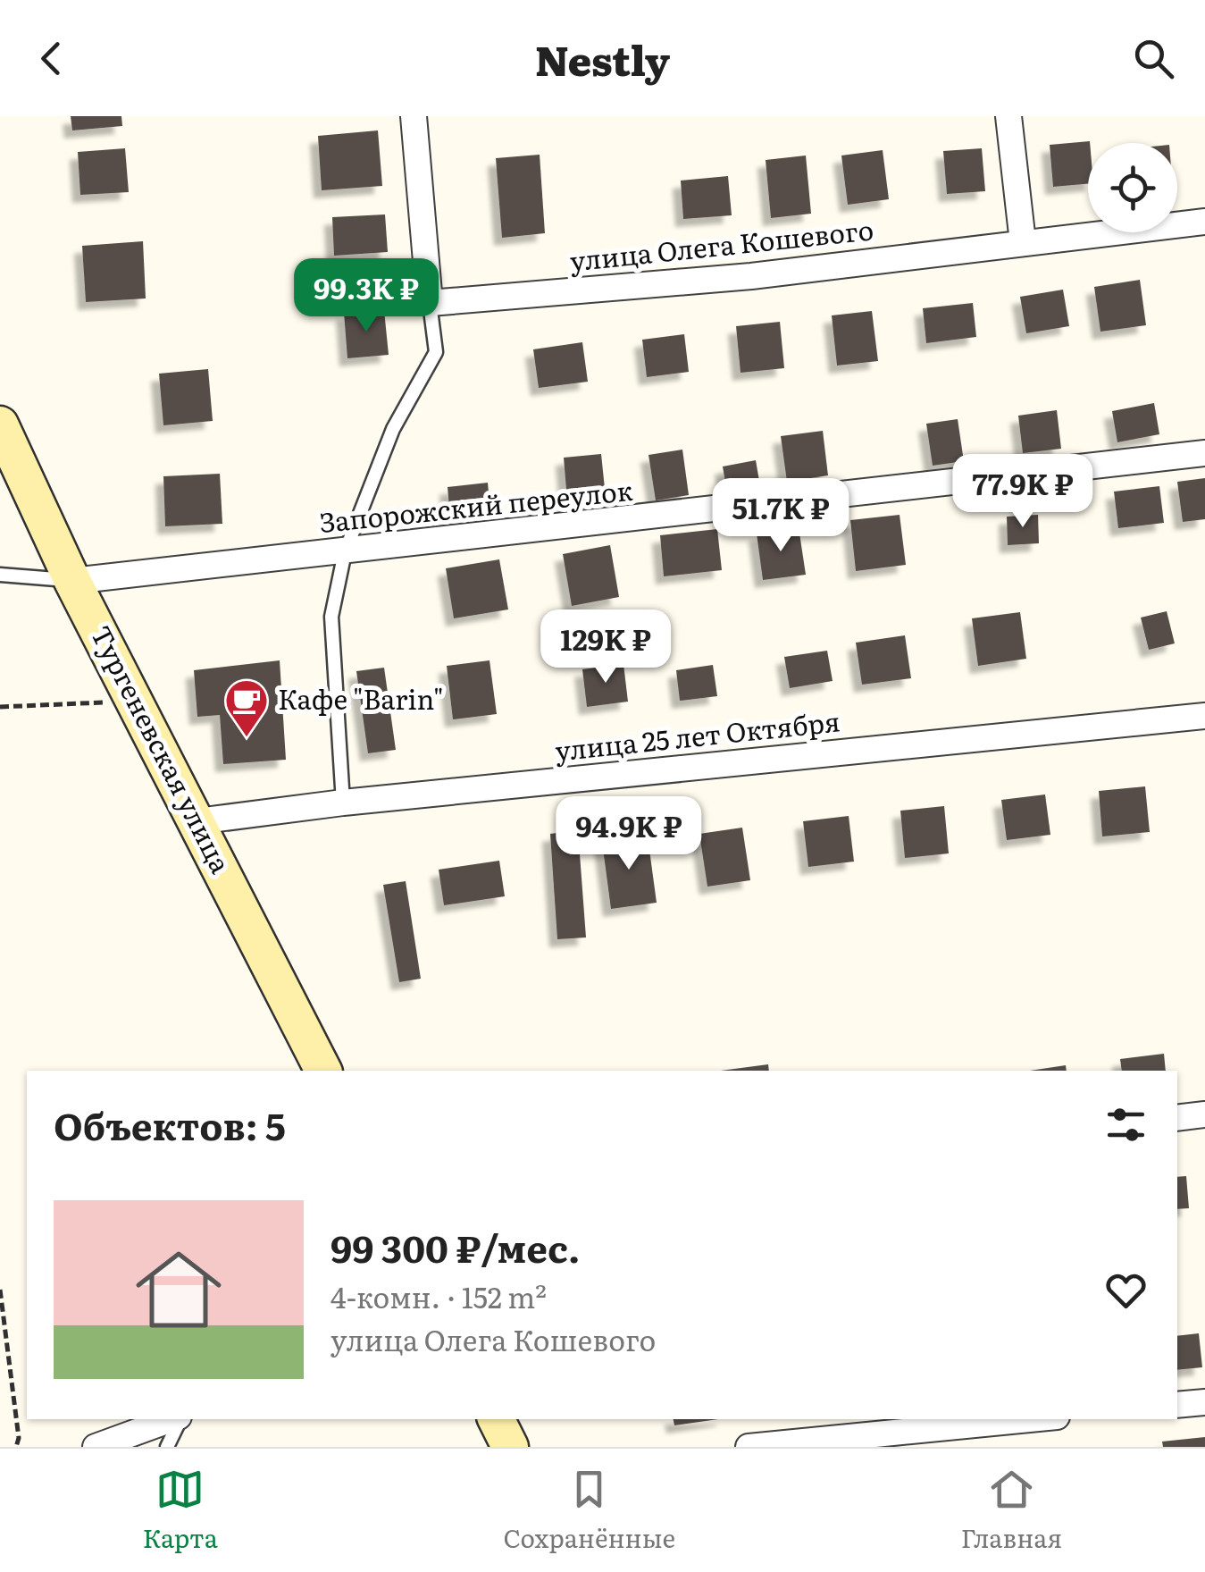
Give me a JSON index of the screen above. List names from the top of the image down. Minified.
{"streets":{"main road":["Тургеневская улица"],"street":["улица Олега Кошевого","Запорожский переулок","улица 25 лет Октября"]},"crossings":[["Запорожский переулок","Тургеневская улица"],["улица 25 лет Октября","Тургеневская улица"]],"places":{"cafe":["Кафе \"Barin\""]},"page":{"header":"Nestly","price":["99.3K ₽","77.9K ₽","51.7K ₽","129K ₽","94.9K ₽"],"heading":"Объектов: 5","list":[{"name":"99 300 ₽/мес.","note":"4-комн. · 152 m² · улица Олега Кошевого"}],"tabs":["Карта","Сохранённые","Главная"]}}
